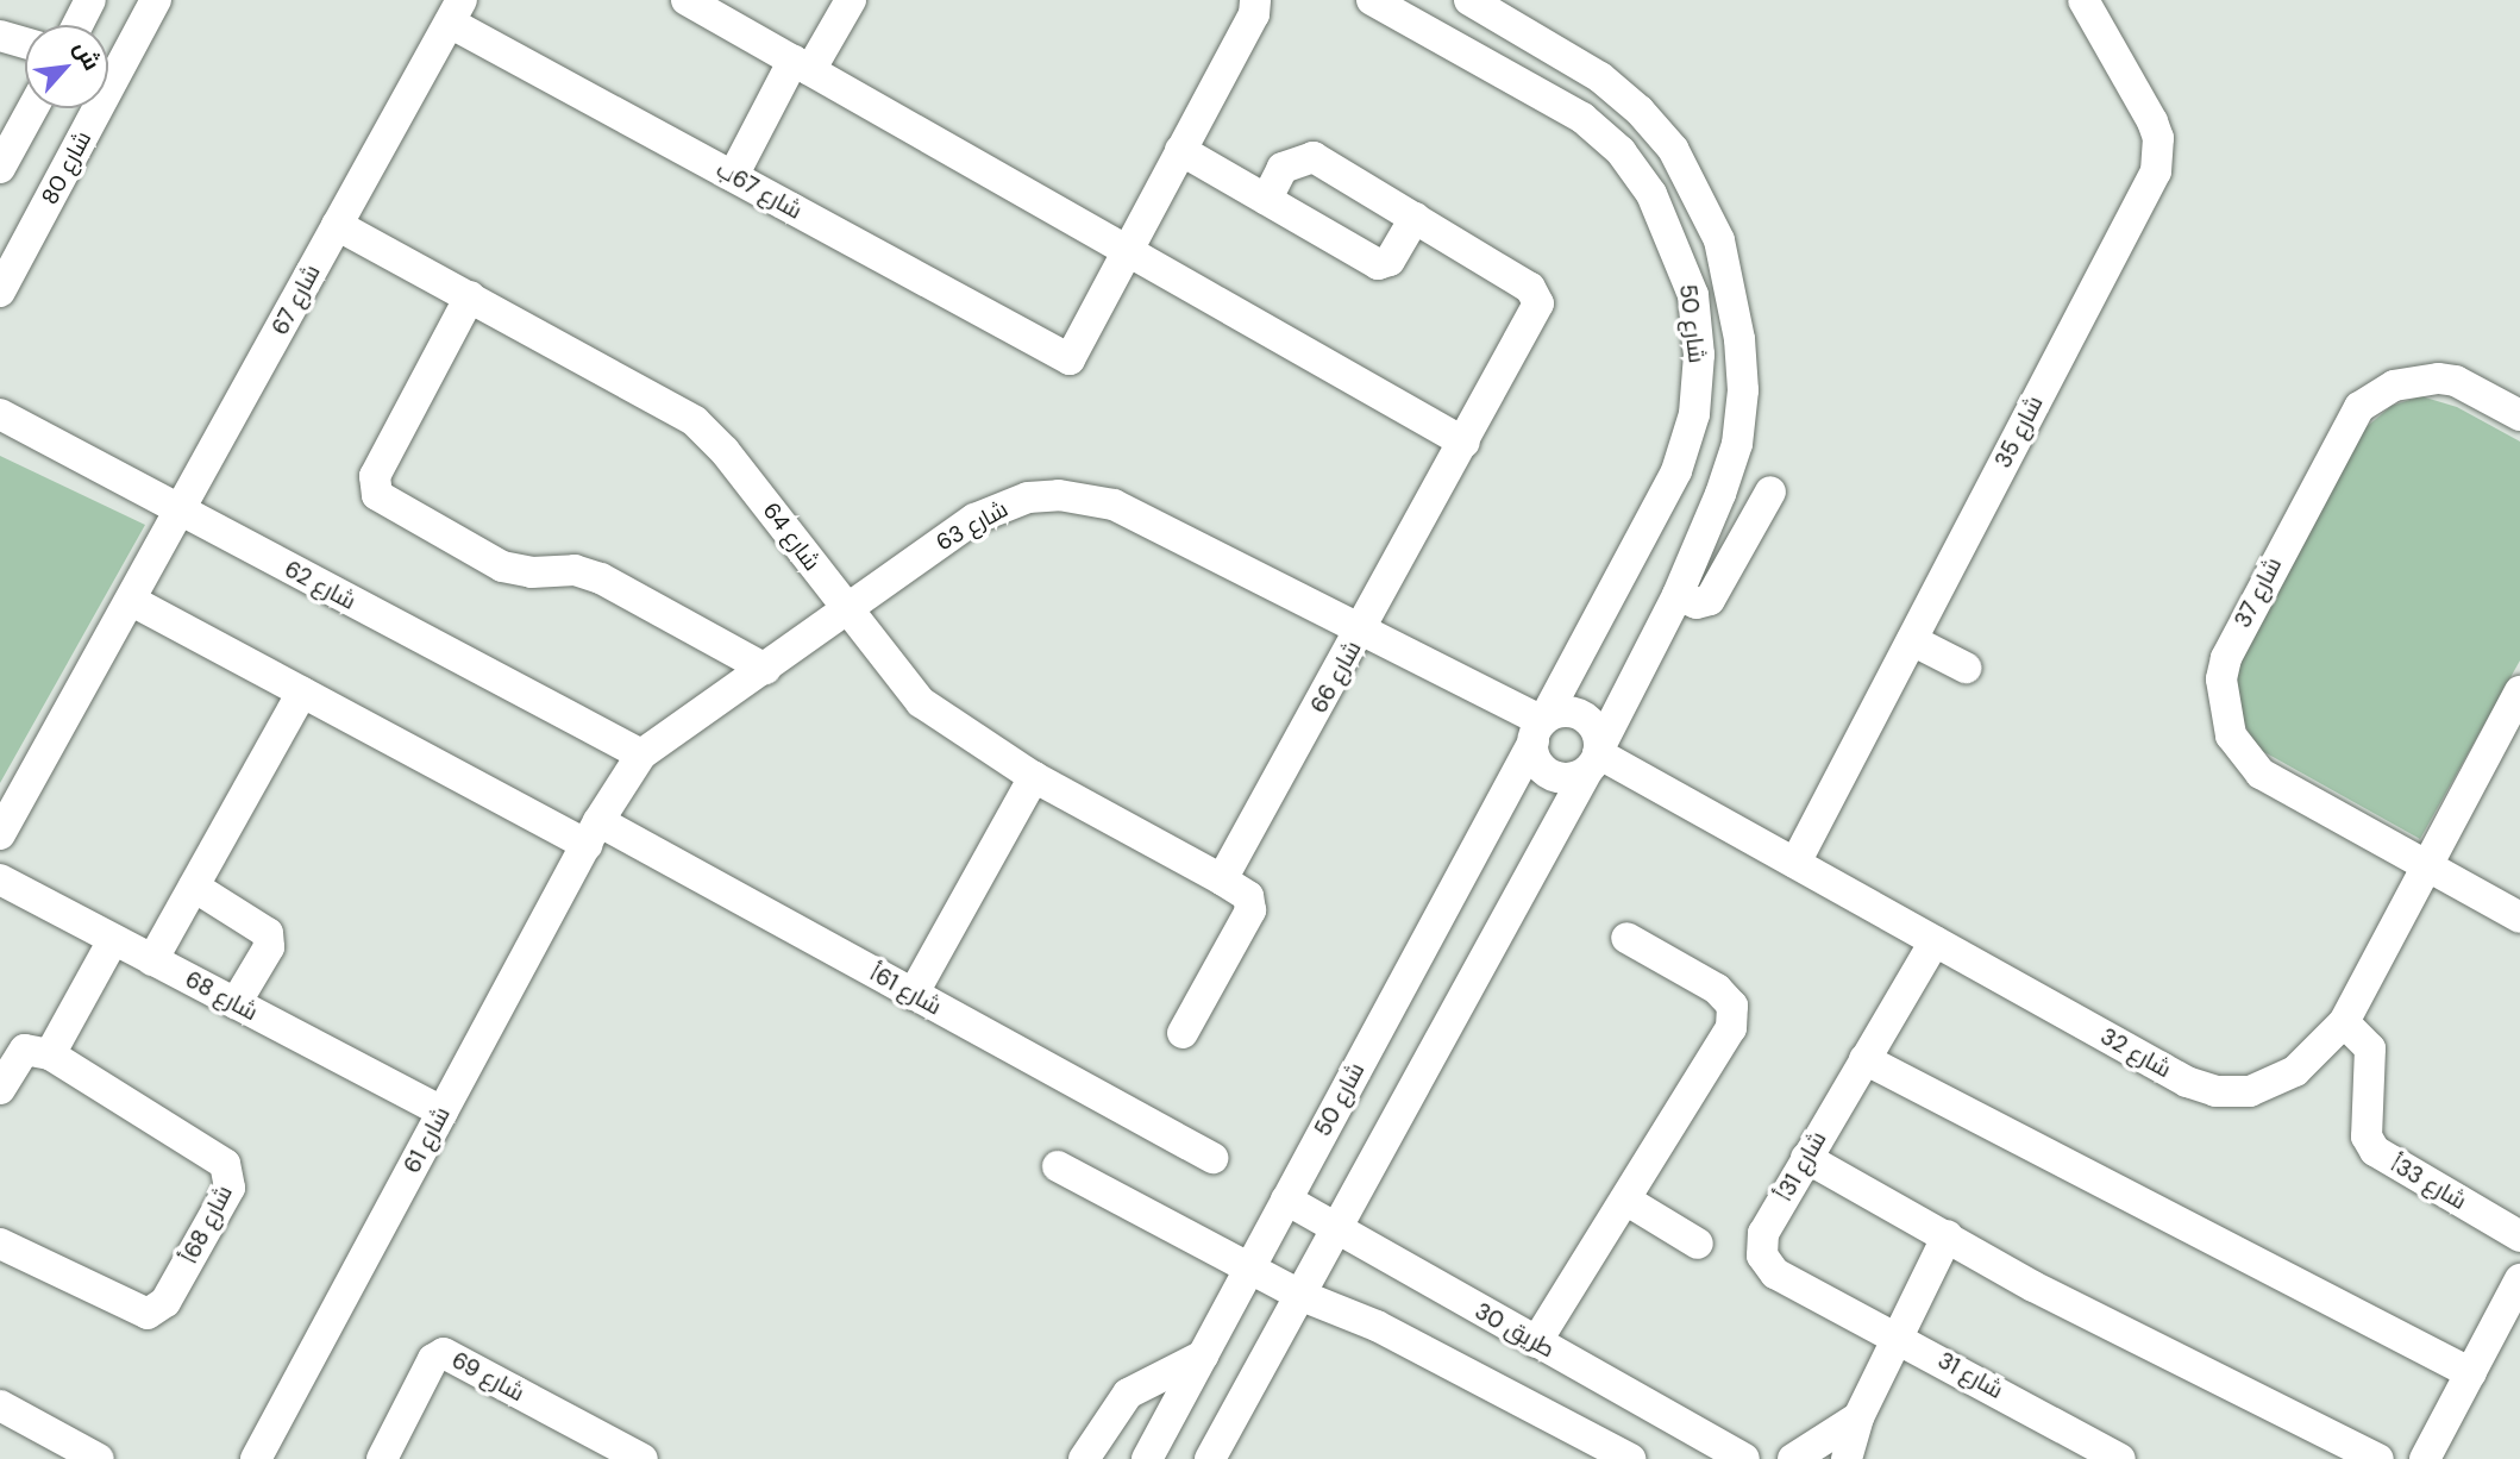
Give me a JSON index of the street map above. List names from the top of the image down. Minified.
{"streets":{"street":["شارع 80","شارع 67ب","شارع 67","شارع 50","شارع 35","شارع 63","شارع 64","شارع 62","شارع 37","شارع 66","شارع 61أ","شارع 68","شارع 32","شارع 61","شارع 31أ","شارع 33أ","شارع 68أ","طريق 30","شارع 31","شارع 69"]},"crossings":[["شارع 67ب","شارع 67"],["شارع 67","شارع 64"],["شارع 67","شارع 62"],["شارع 50","شارع 63"],["شارع 50","شارع 32"],["شارع 50","طريق 30"],["شارع 35","شارع 32"],["شارع 63","شارع 64"],["شارع 63","شارع 62"],["شارع 63","شارع 66"],["شارع 63","شارع 61أ"],["شارع 63","شارع 32"],["شارع 63","شارع 61"],["شارع 64","شارع 66"],["شارع 37","شارع 32"],["شارع 61أ","شارع 61"],["شارع 68","شارع 61"],["شارع 32","شارع 31أ"],["شارع 32","شارع 33أ"],["شارع 31أ","شارع 31"]],"north":"top right"}
